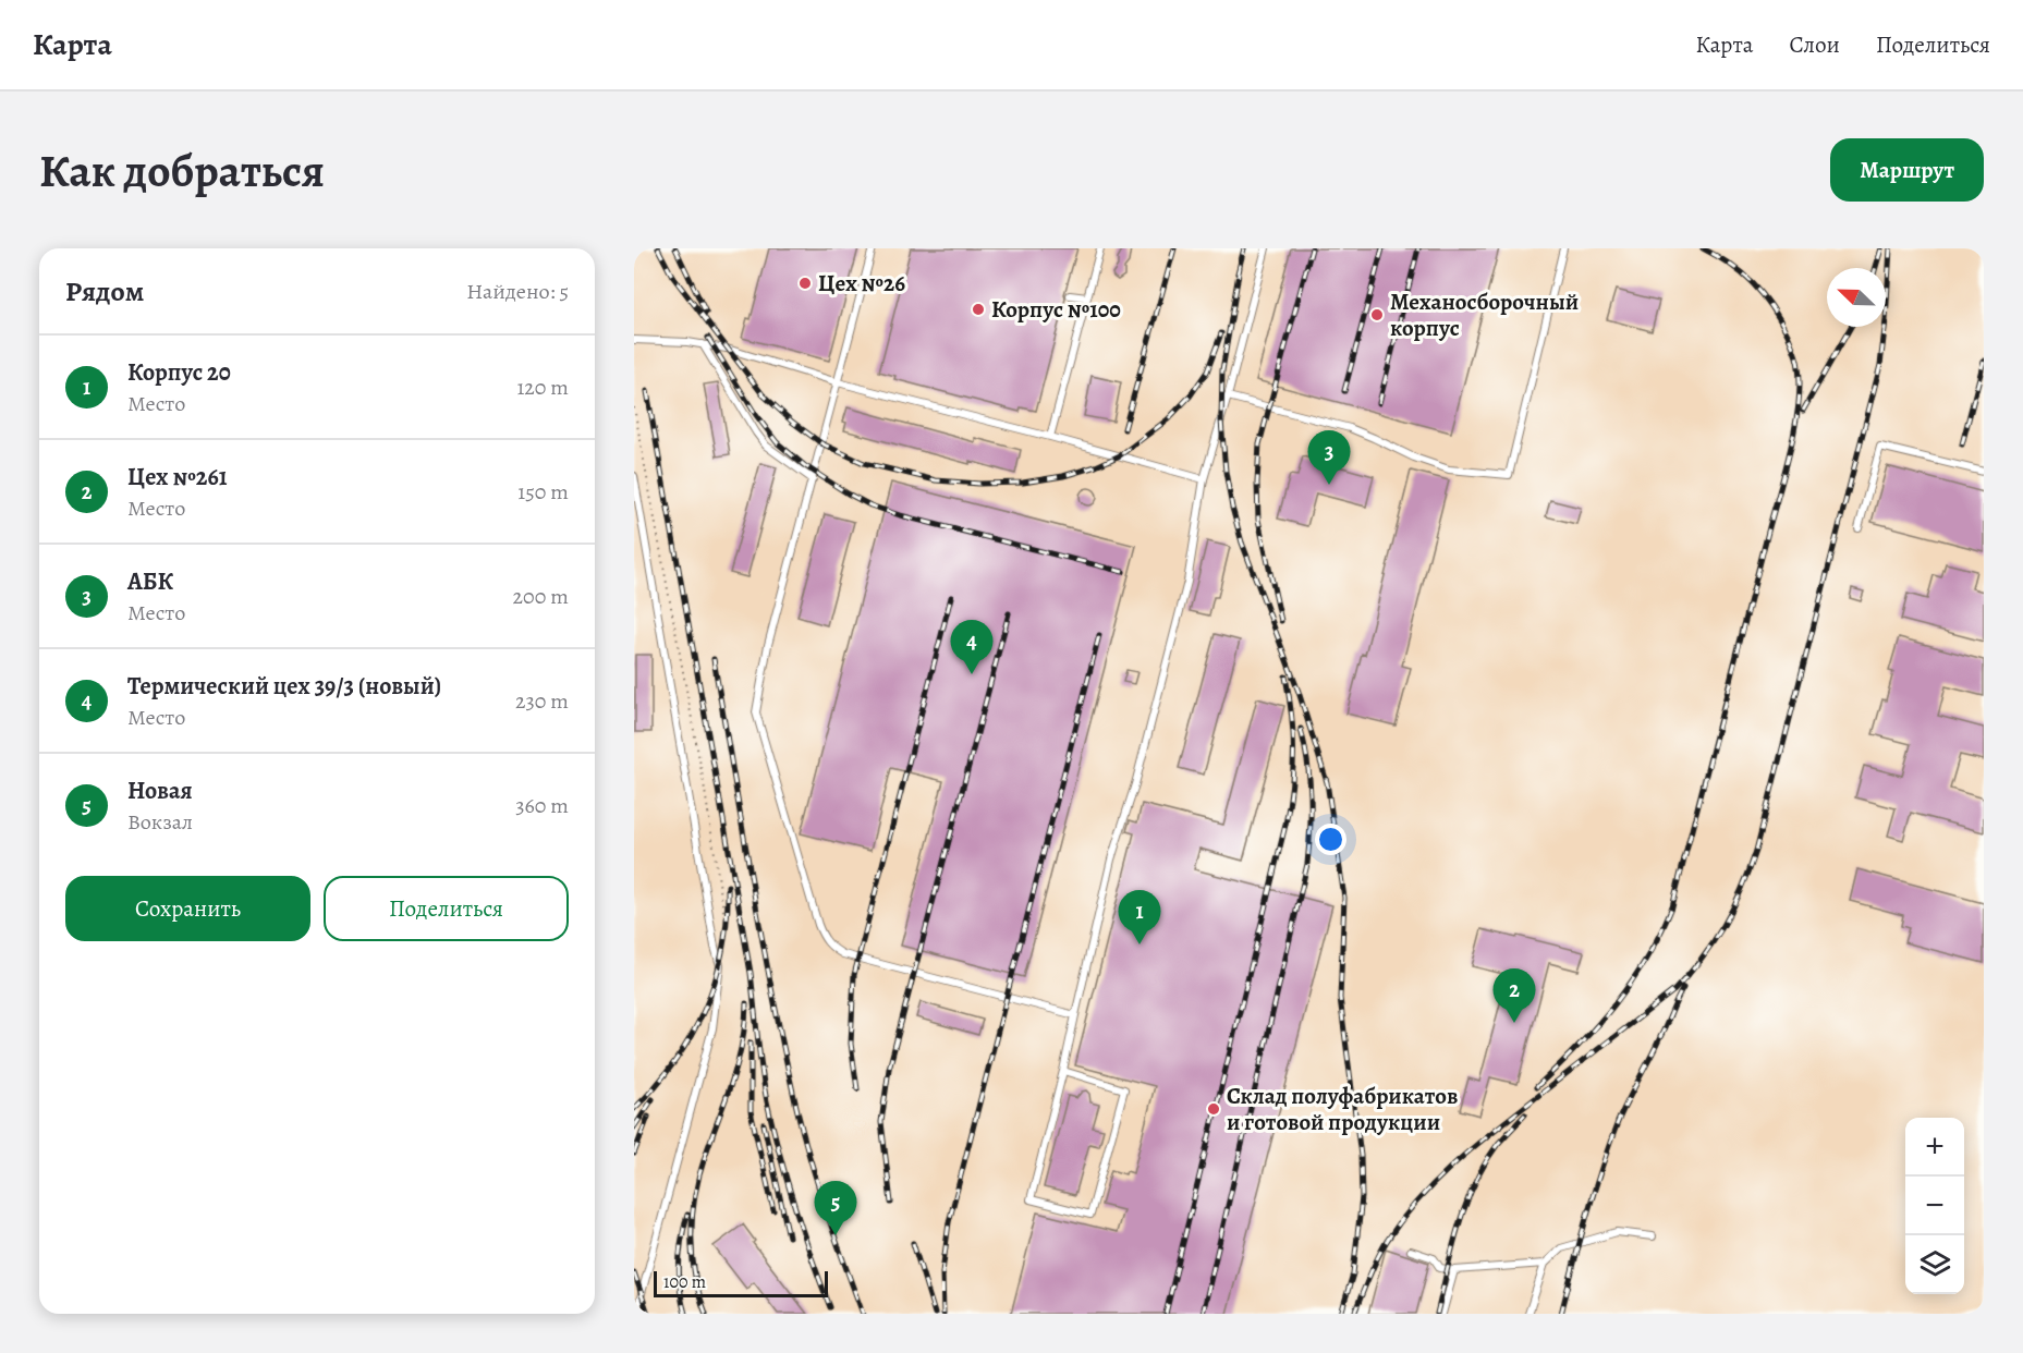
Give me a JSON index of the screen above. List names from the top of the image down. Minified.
{"places":["Цех №26","Корпус №100","Механосборочный корпус","Склад полуфабрикатов и готовой продукции"],"scale_bar":"100 m","north":"top left","page":{"header":"Карта","nav":["Карта","Слои","Поделиться"],"buttons":["Маршрут",["Сохранить","Поделиться"]],"title":"Как добраться","heading":["Рядом","Найдено: 5"],"list":[{"mark":"1","name":"Корпус 20","note":"Место","value":"120 m"},{"mark":"2","name":"Цех №261","note":"Место","value":"150 m"},{"mark":"3","name":"АБК","note":"Место","value":"200 m"},{"mark":"4","name":"Термический цех 39/3 (новый)","note":"Место","value":"230 m"},{"mark":"5","name":"Новая","note":"Вокзал","value":"360 m"}],"pins":["3","4","1","2","5"],"map_buttons":["+","−"],"scale":"100 m"}}
